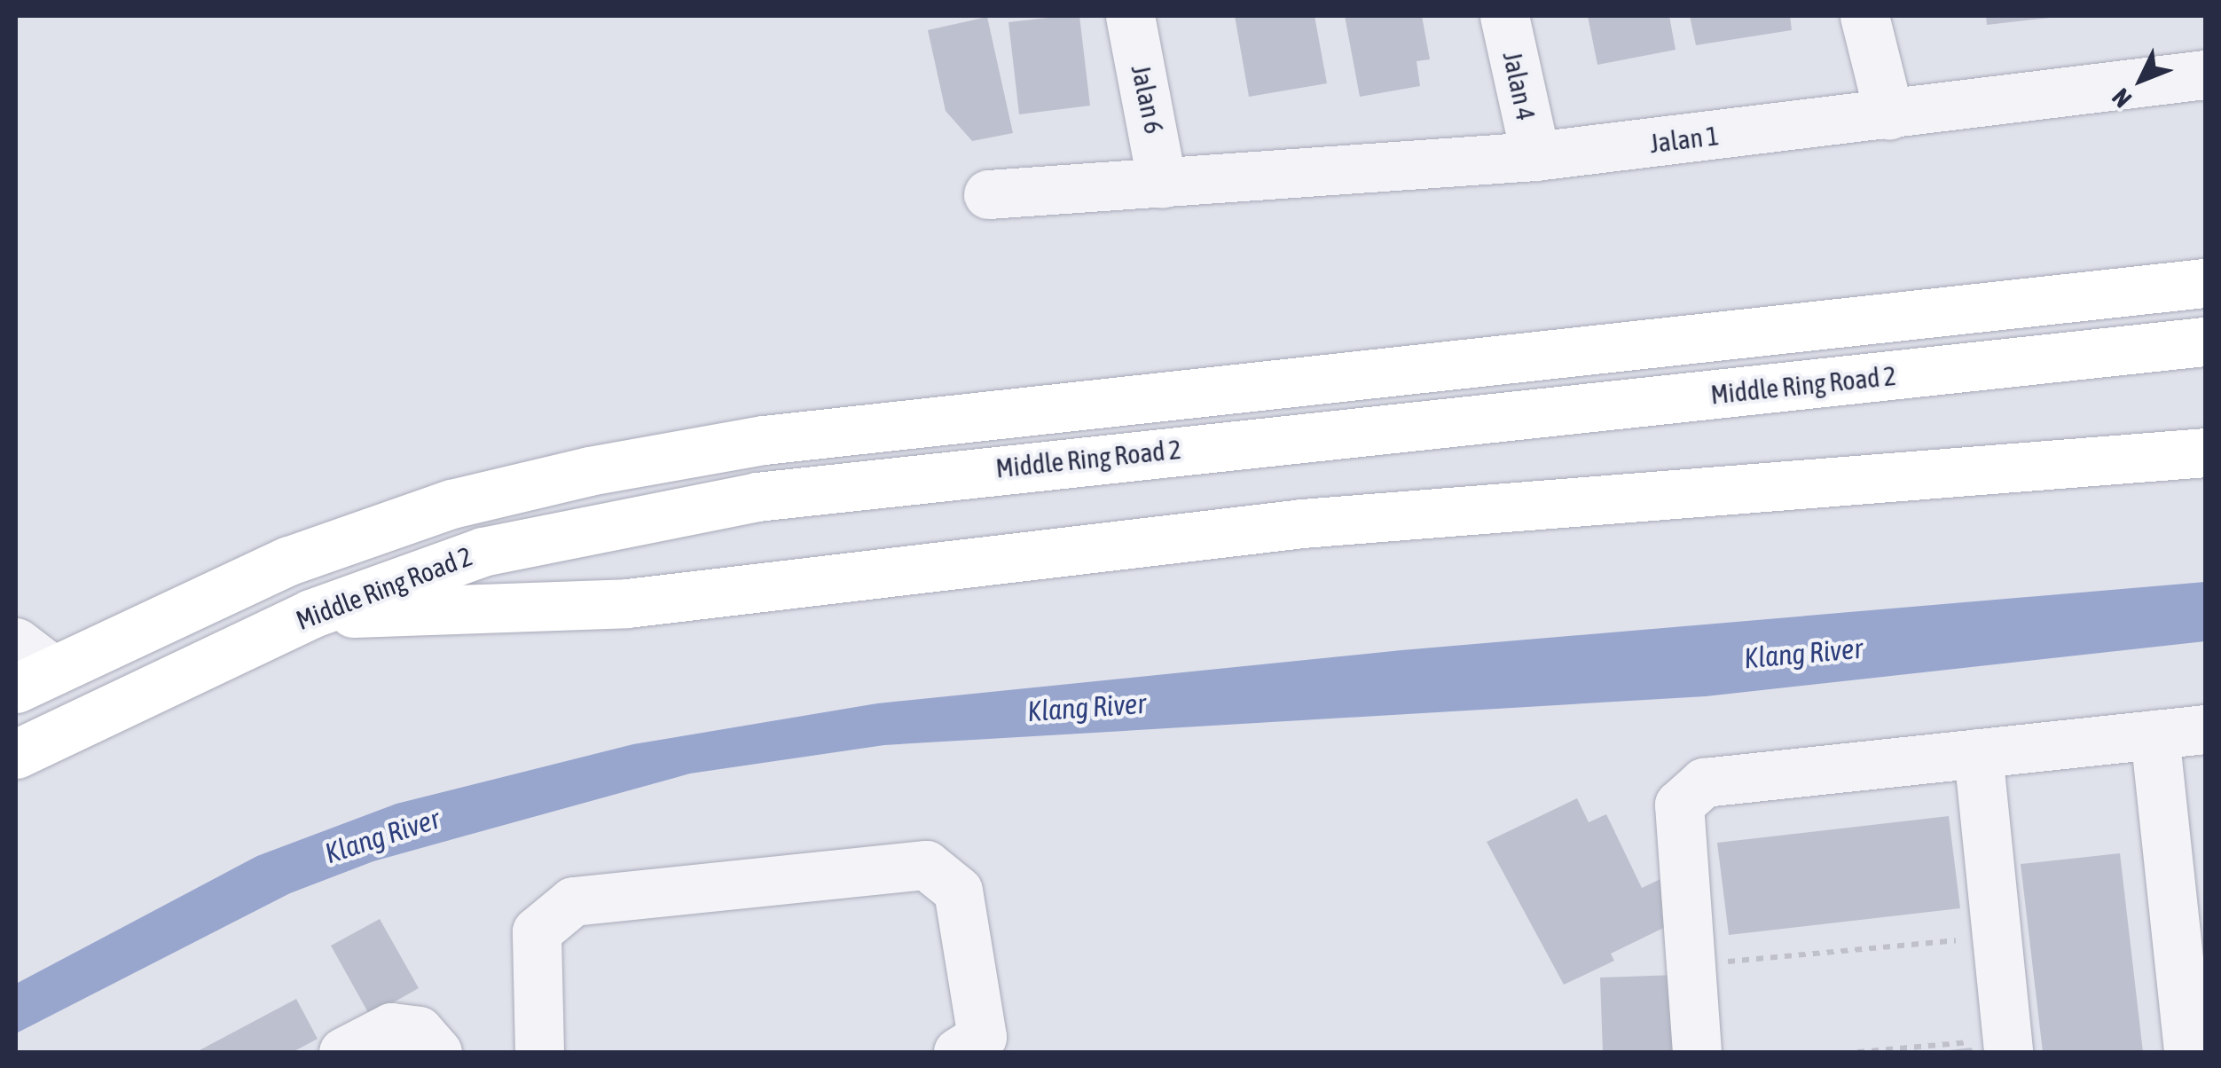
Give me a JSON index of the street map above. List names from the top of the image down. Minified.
{"streets":{"highway":["Middle Ring Road 2"],"street":["Jalan 4","Jalan 6","Jalan 1"]},"crossings":[["Jalan 4","Jalan 1"],["Jalan 6","Jalan 1"]],"water":["Klang River"],"north":"bottom left"}
